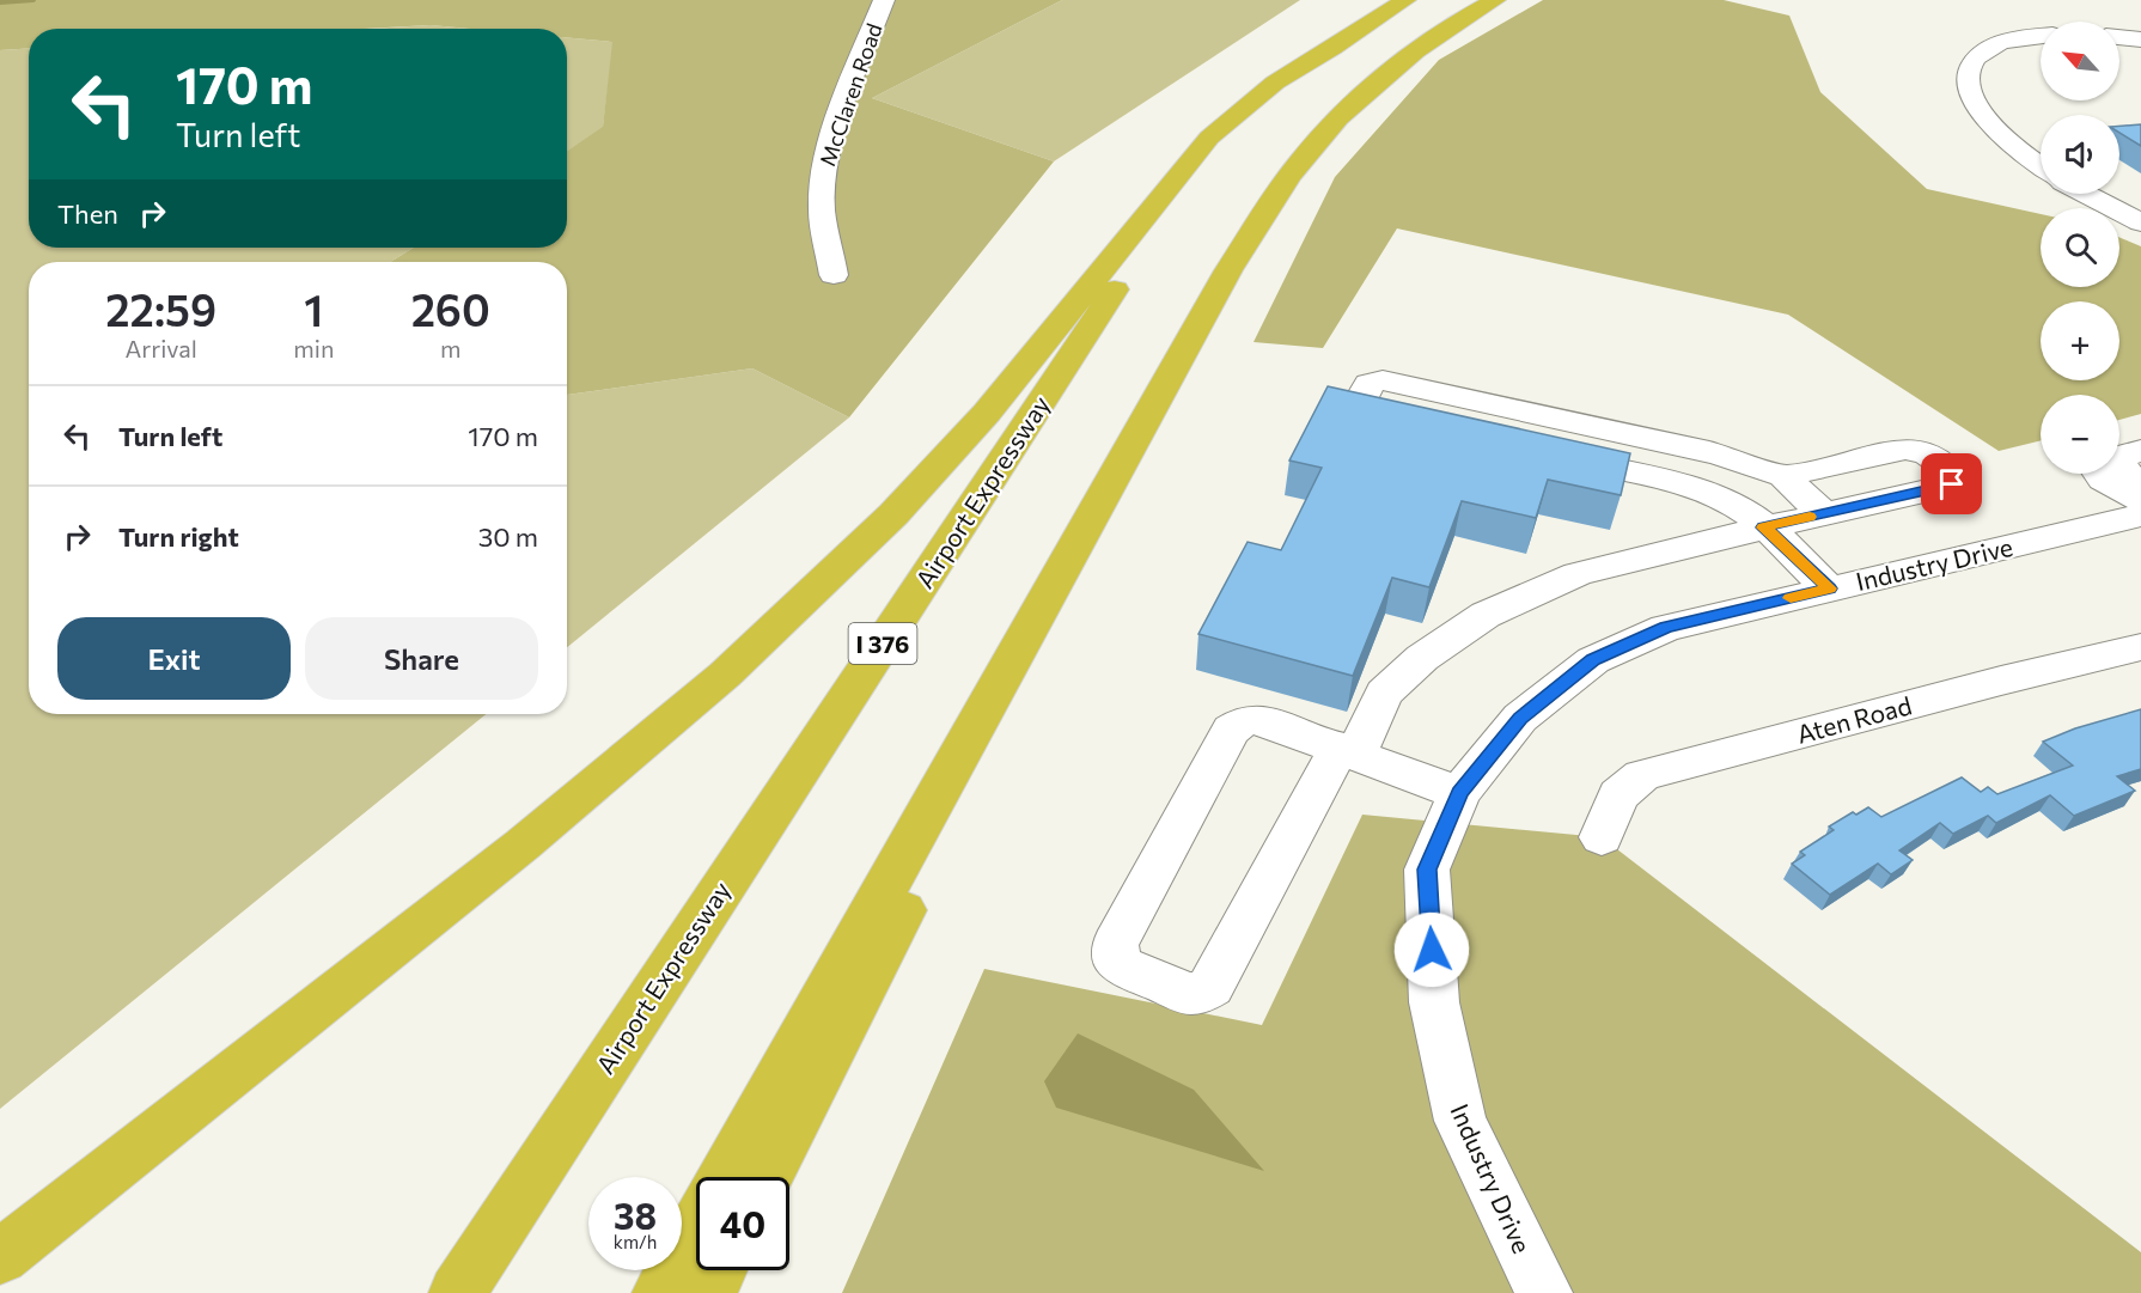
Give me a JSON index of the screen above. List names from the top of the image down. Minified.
{"streets":{"highway":["Airport Expressway","I 376"],"street":["McClaren Road","Industry Drive","Aten Road"]},"north":"top left","page":{"map_buttons":["+","−"],"turn":["170 m","Turn left"],"then":"Then","eta":["22:59","Arrival","1","min","260","m"],"list":[{"name":"Turn left","value":"170 m"},{"name":"Turn right","value":"30 m"}],"buttons":["Exit","Share"],"speed":"38 km/h","limit":"40"}}
